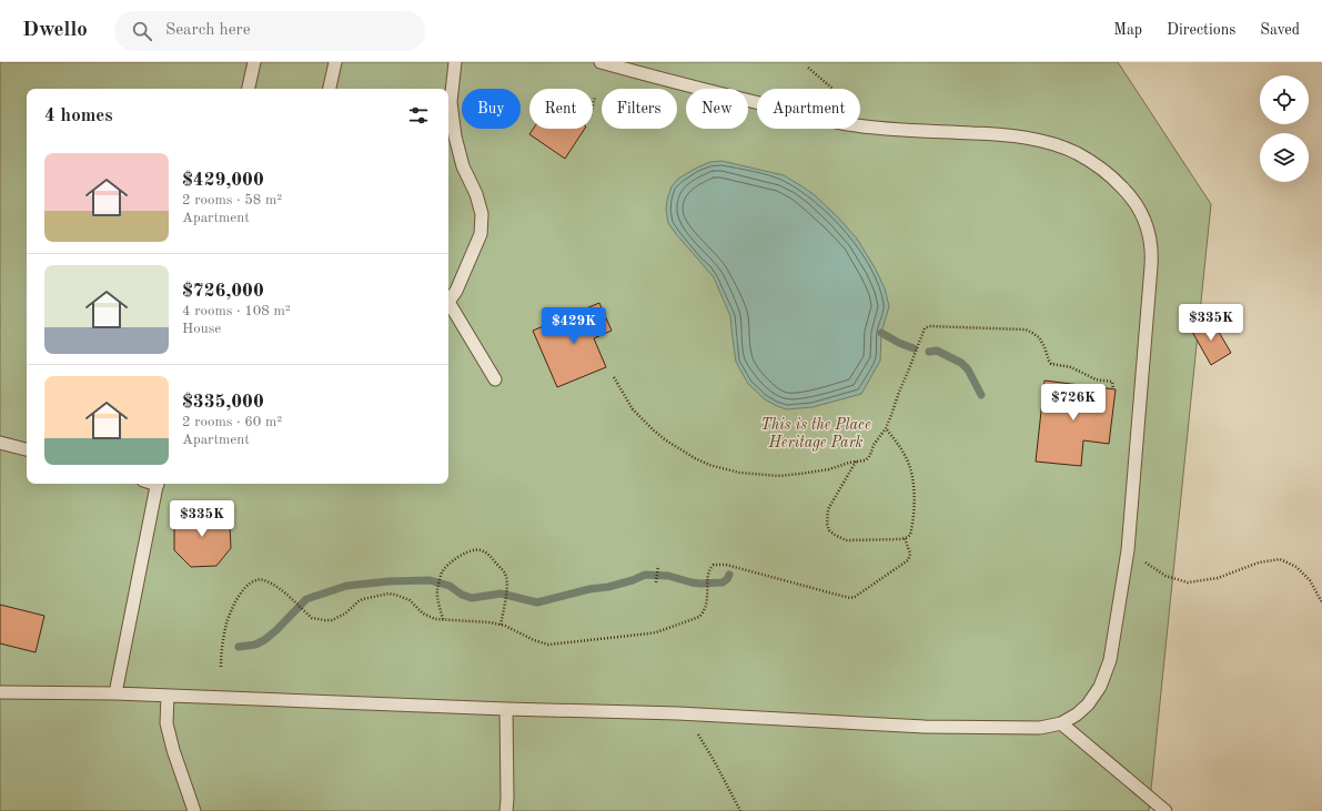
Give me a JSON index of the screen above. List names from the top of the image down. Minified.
{"parks":["This is the Place Heritage Park"],"page":{"header":"Dwello","search":"Search here","nav":["Map","Directions","Saved"],"chip":["Buy","Rent","Filters","New","Apartment"],"heading":"4 homes","list":[{"name":"$429,000","note":"2 rooms · 58 m² · Apartment"},{"name":"$726,000","note":"4 rooms · 108 m² · House"},{"name":"$335,000","note":"2 rooms · 60 m² · Apartment"}],"price":["$335K","$429K","$726K","$335K"]}}
